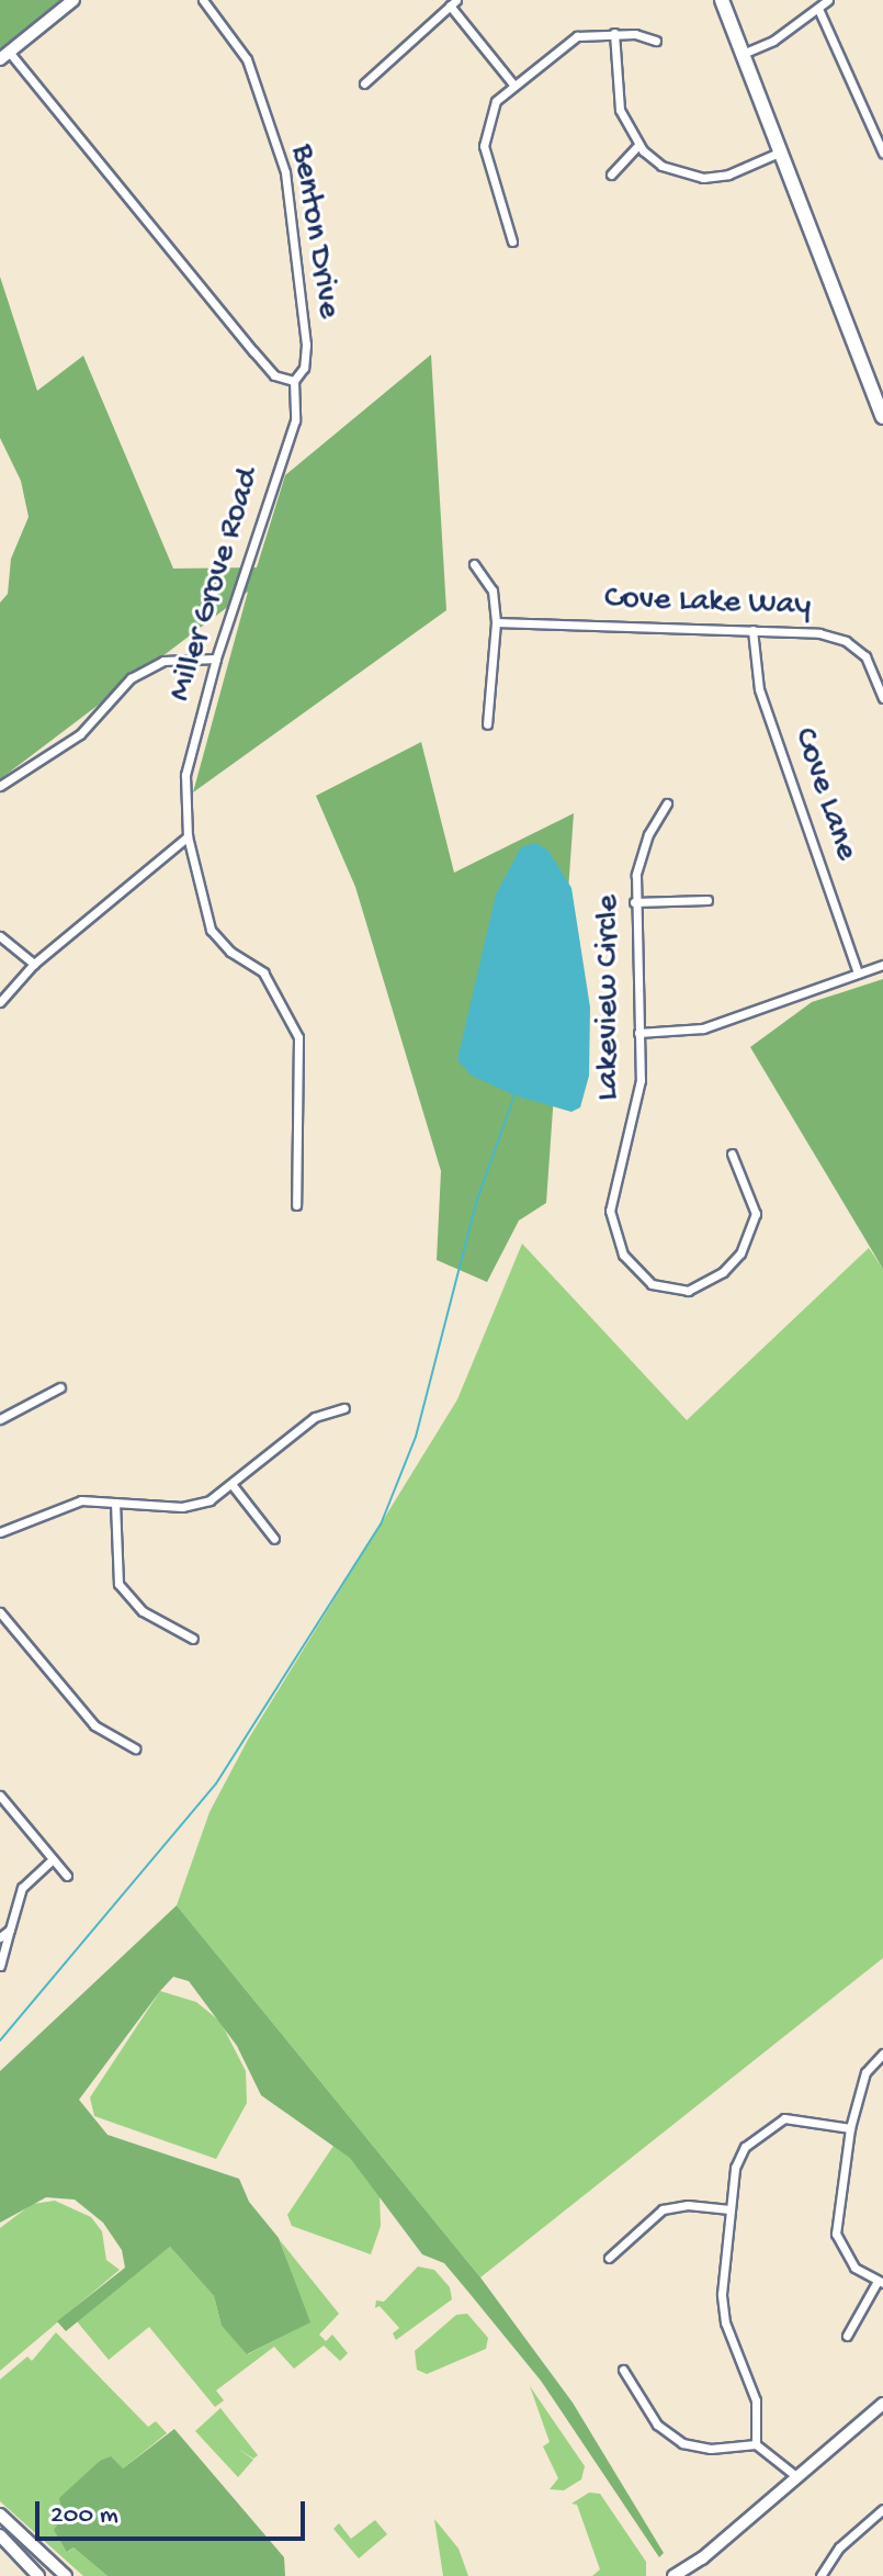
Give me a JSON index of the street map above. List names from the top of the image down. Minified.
{"streets":{"street":["Benton Drive","Miller Grove Road","Cove Lake Way","Cove Lane","Lakeview Circle"]},"crossings":[["Benton Drive","Miller Grove Road"],["Cove Lake Way","Cove Lane"]],"scale_bar":"200 m"}
